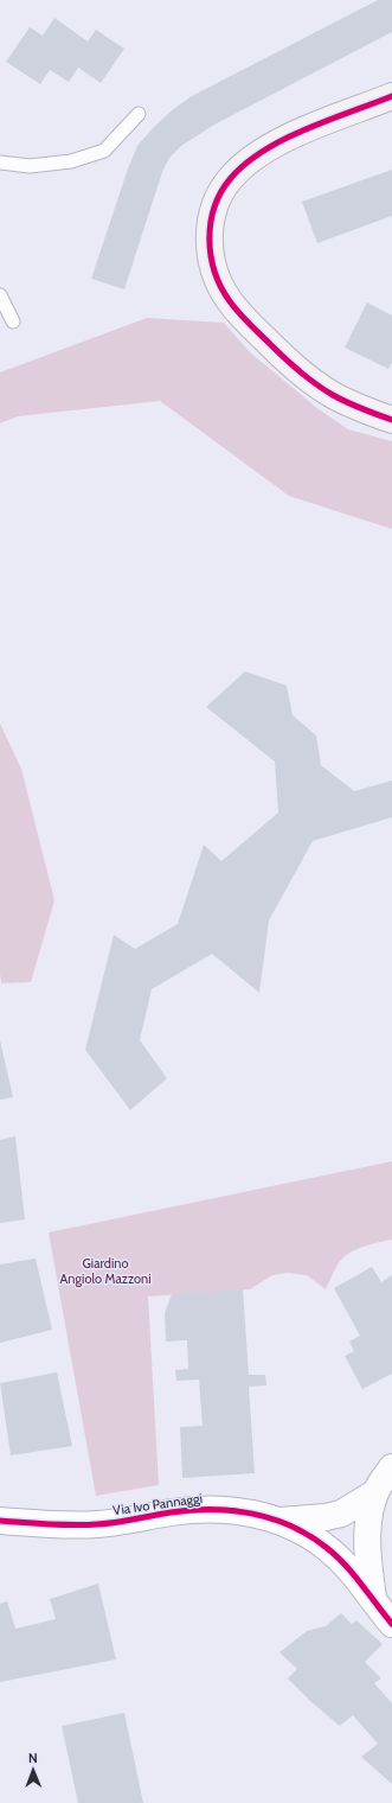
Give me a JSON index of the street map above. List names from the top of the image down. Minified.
{"streets":{"street":["Via Ivo Pannaggi"]},"parks":["Giardino Angiolo Mazzoni"],"north":"top"}
